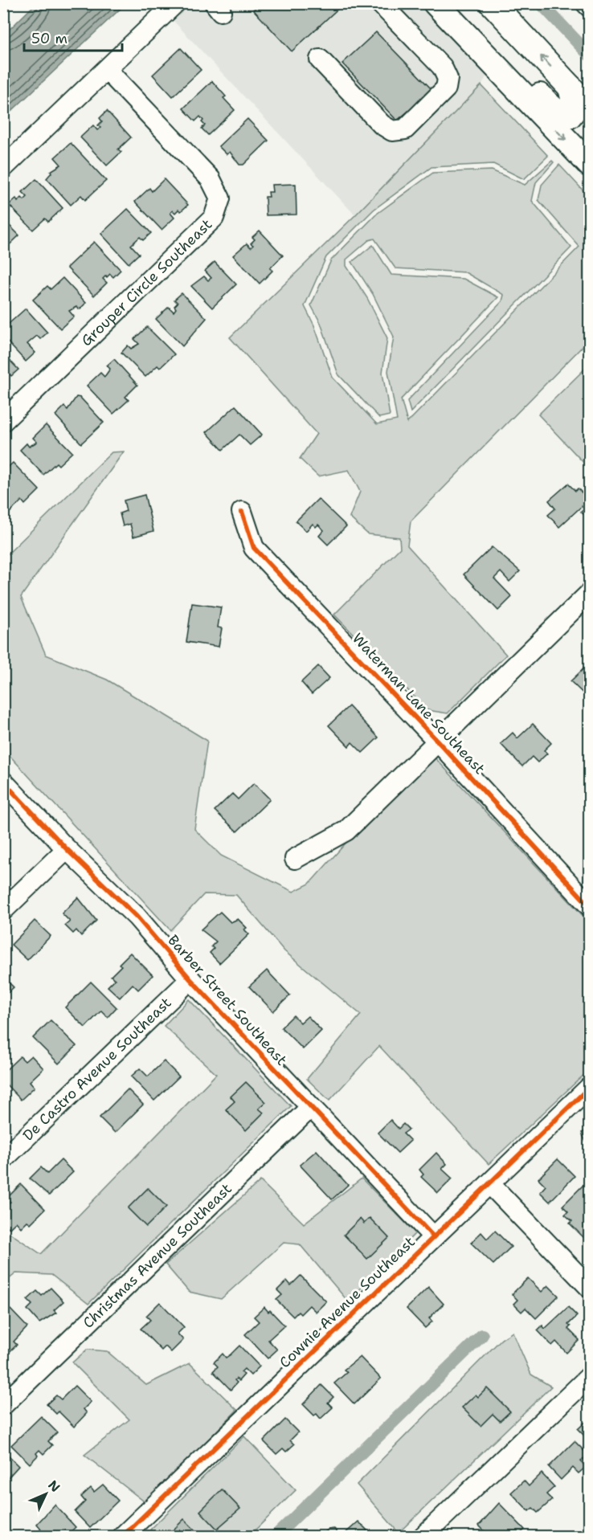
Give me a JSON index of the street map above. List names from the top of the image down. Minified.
{"streets":{"street":["Grouper Circle Southeast","Waterman Lane Southeast","Barber Street Southeast","De Castro Avenue Southeast","Christmas Avenue Southeast","Cownie Avenue Southeast"]},"crossings":[["Barber Street Southeast","De Castro Avenue Southeast"],["Barber Street Southeast","Christmas Avenue Southeast"],["Barber Street Southeast","Cownie Avenue Southeast"]],"scale_bar":"50 m","north":"top right"}
